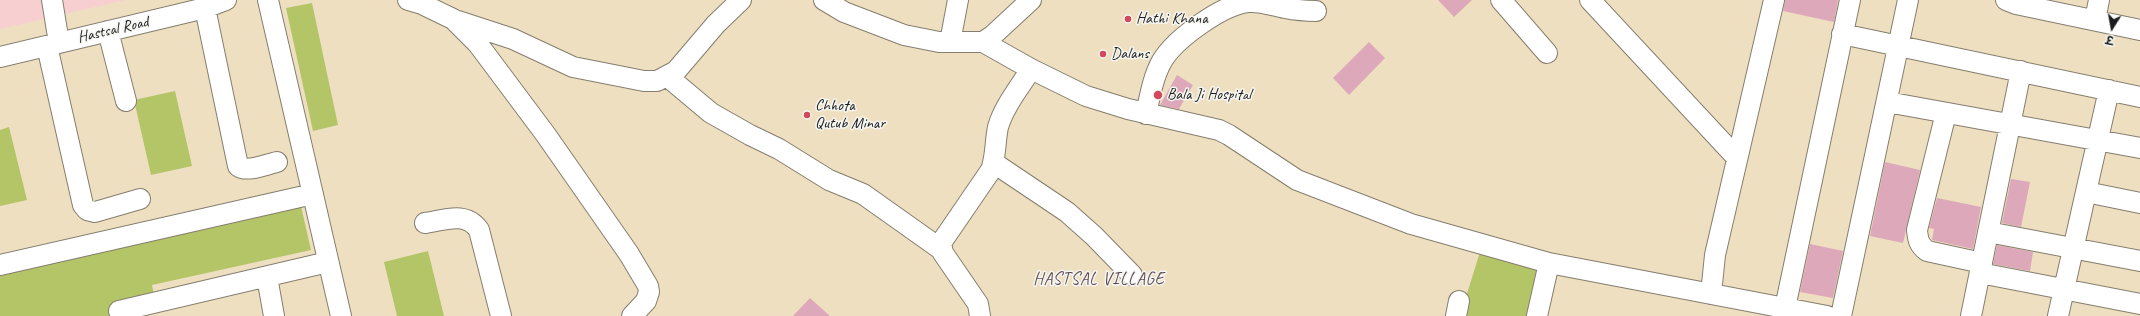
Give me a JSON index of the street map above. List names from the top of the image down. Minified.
{"streets":{"street":["Hastsal Road"]},"districts":["HASTSAL VILLAGE"],"places":["Hathi Khana","Dalans","Bala Ji Hospital","Chhota Qutub Minar"],"north":"bottom"}
